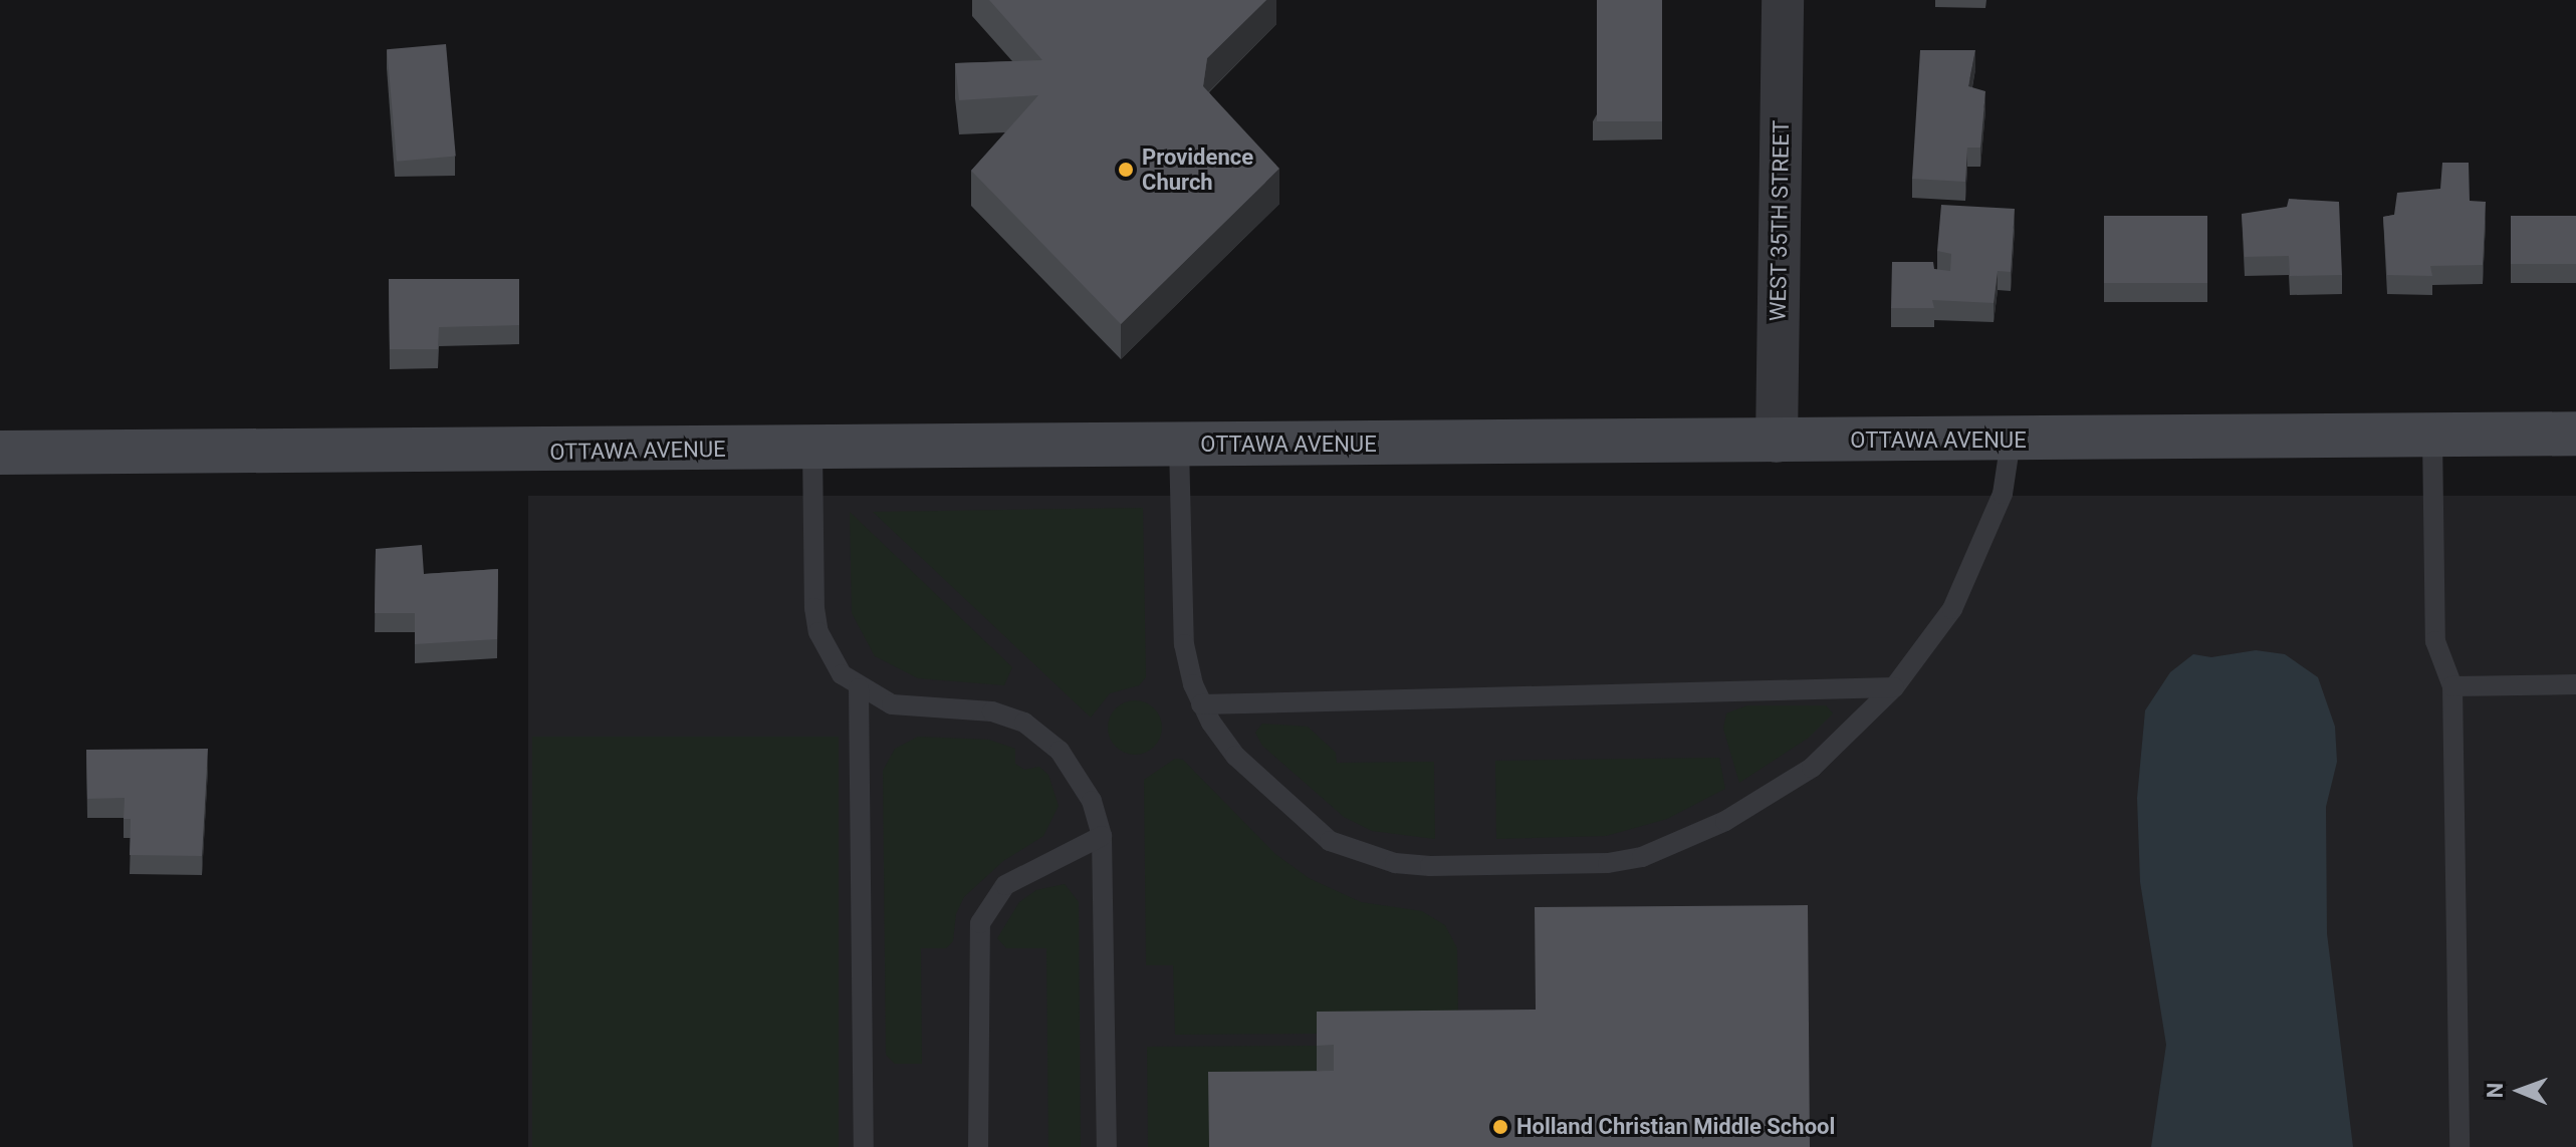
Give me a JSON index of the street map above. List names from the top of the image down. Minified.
{"streets":{"street":["WEST 35TH STREET","OTTAWA AVENUE"]},"crossings":[["WEST 35TH STREET","OTTAWA AVENUE"]],"places":["Providence Church","Holland Christian Middle School"],"north":"left"}
